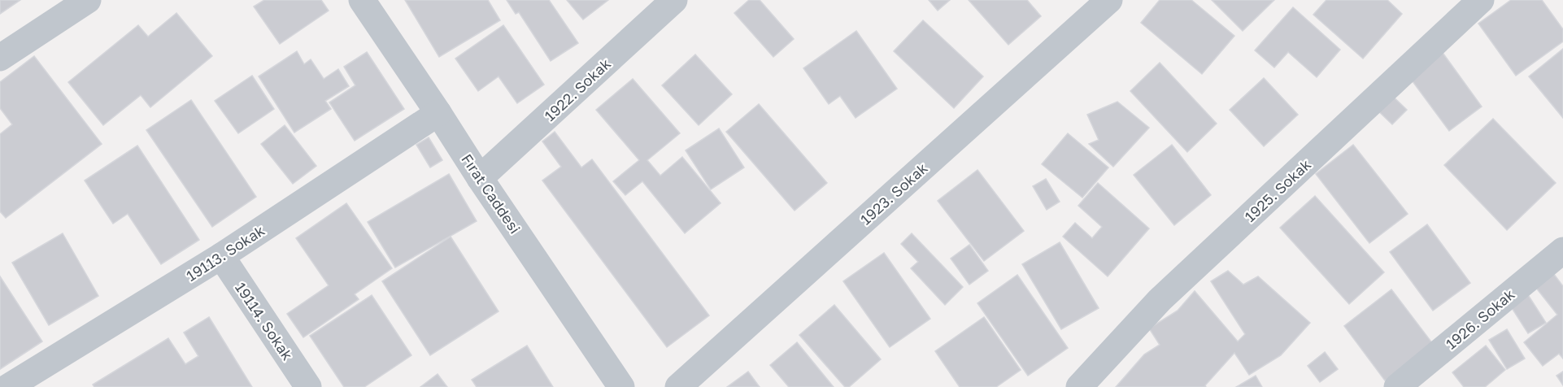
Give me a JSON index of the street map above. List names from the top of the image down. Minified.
{"streets":{"street":["1922. Sokak","1925. Sokak","Fırat Caddesi","1923. Sokak","19113. Sokak","1926. Sokak","19114. Sokak"]},"crossings":[["1922. Sokak","Fırat Caddesi"],["Fırat Caddesi","19113. Sokak"],["19113. Sokak","19114. Sokak"]]}
